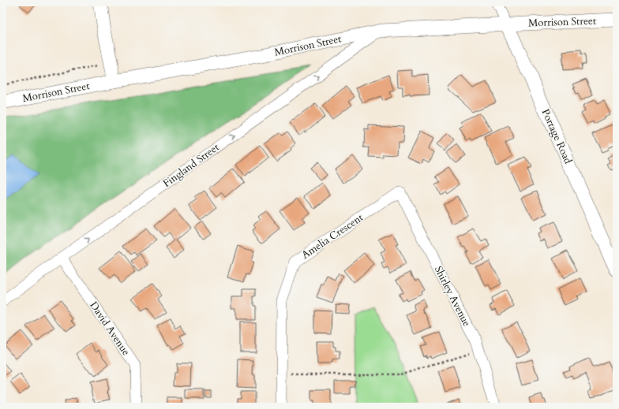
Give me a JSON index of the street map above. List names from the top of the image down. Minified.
{"streets":{"street":["Morrison Street","Portage Road","Fingland Street","Amelia Crescent","Shirley Avenue","David Avenue"]},"crossings":[["Morrison Street","Portage Road"],["Morrison Street","Fingland Street"],["Fingland Street","David Avenue"],["Amelia Crescent","Shirley Avenue"]],"one_way":["Fingland Street"]}
